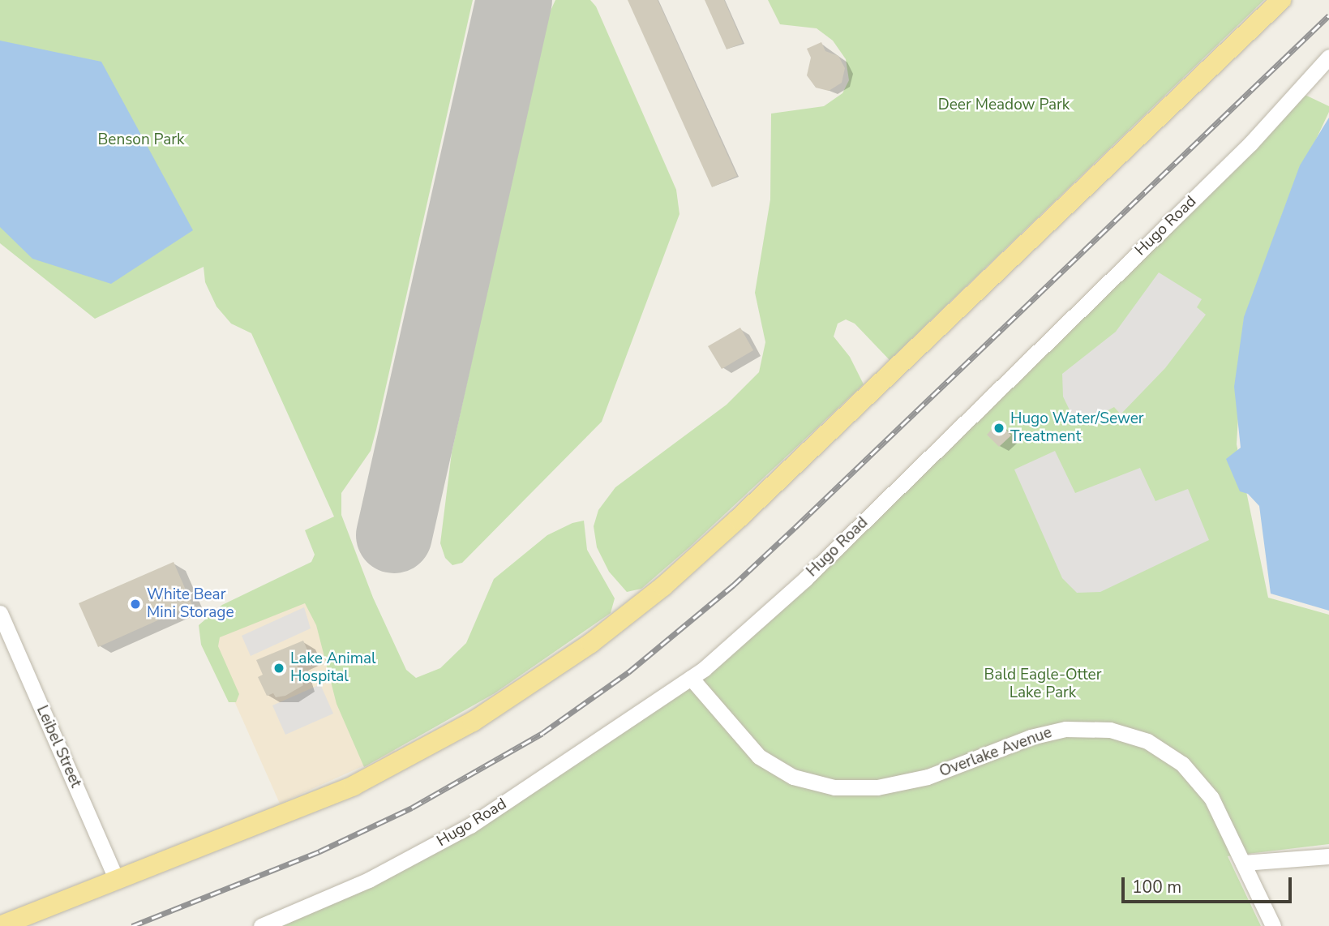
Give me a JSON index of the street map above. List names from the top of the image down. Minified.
{"streets":{"street":["Hugo Road","Leibel Street","Overlake Avenue"]},"crossings":[["Hugo Road","Overlake Avenue"]],"parks":["Deer Meadow Park","Benson Park","Bald Eagle-Otter Lake Park"],"places":["Hugo Water/Sewer Treatment","White Bear Mini Storage","Lake Animal Hospital"],"scale_bar":"100 m"}
